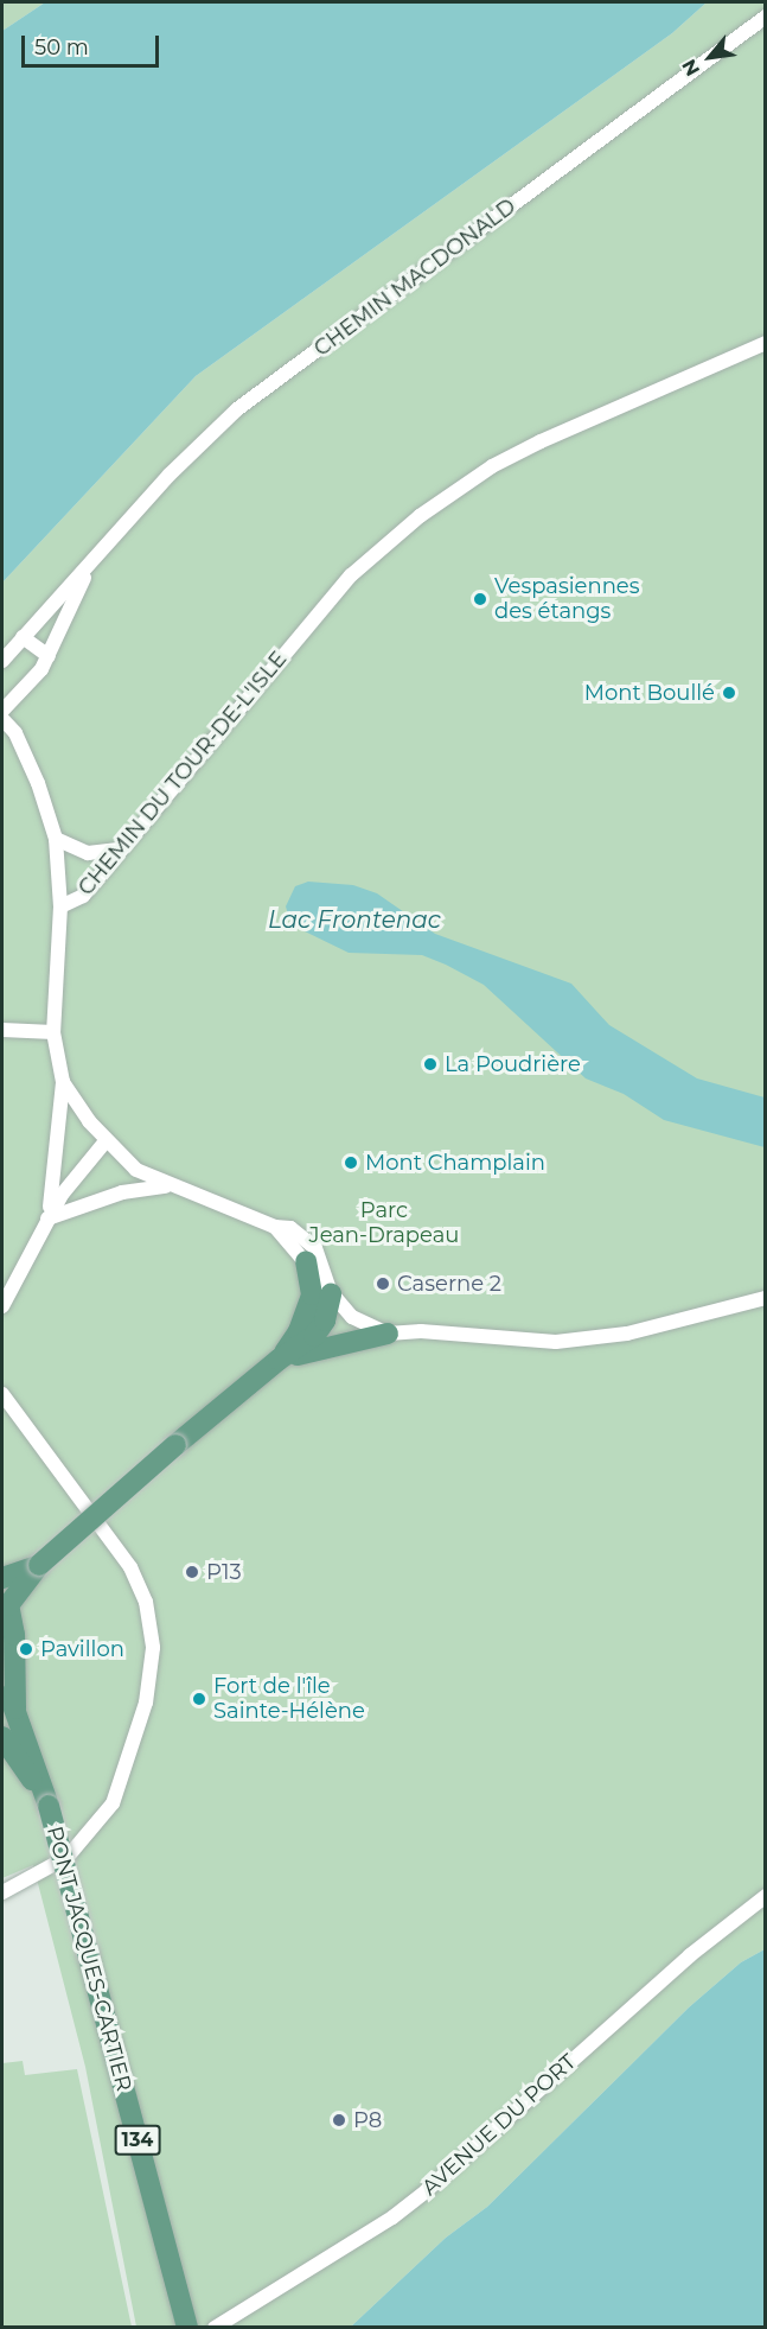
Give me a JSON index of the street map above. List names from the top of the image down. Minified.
{"streets":{"main road":["PONT JACQUES-CARTIER","134"],"street":["CHEMIN MACDONALD","CHEMIN DU TOUR-DE-L'ISLE","AVENUE DU PORT"]},"water":["Lac Frontenac"],"parks":["Parc Jean-Drapeau"],"places":["Vespasiennes des étangs","Mont Boullé","La Poudrière","Mont Champlain","Caserne 2","P13","Pavillon","Fort de l'île Sainte-Hélène","P8"],"scale_bar":"50 m","north":"bottom left"}
